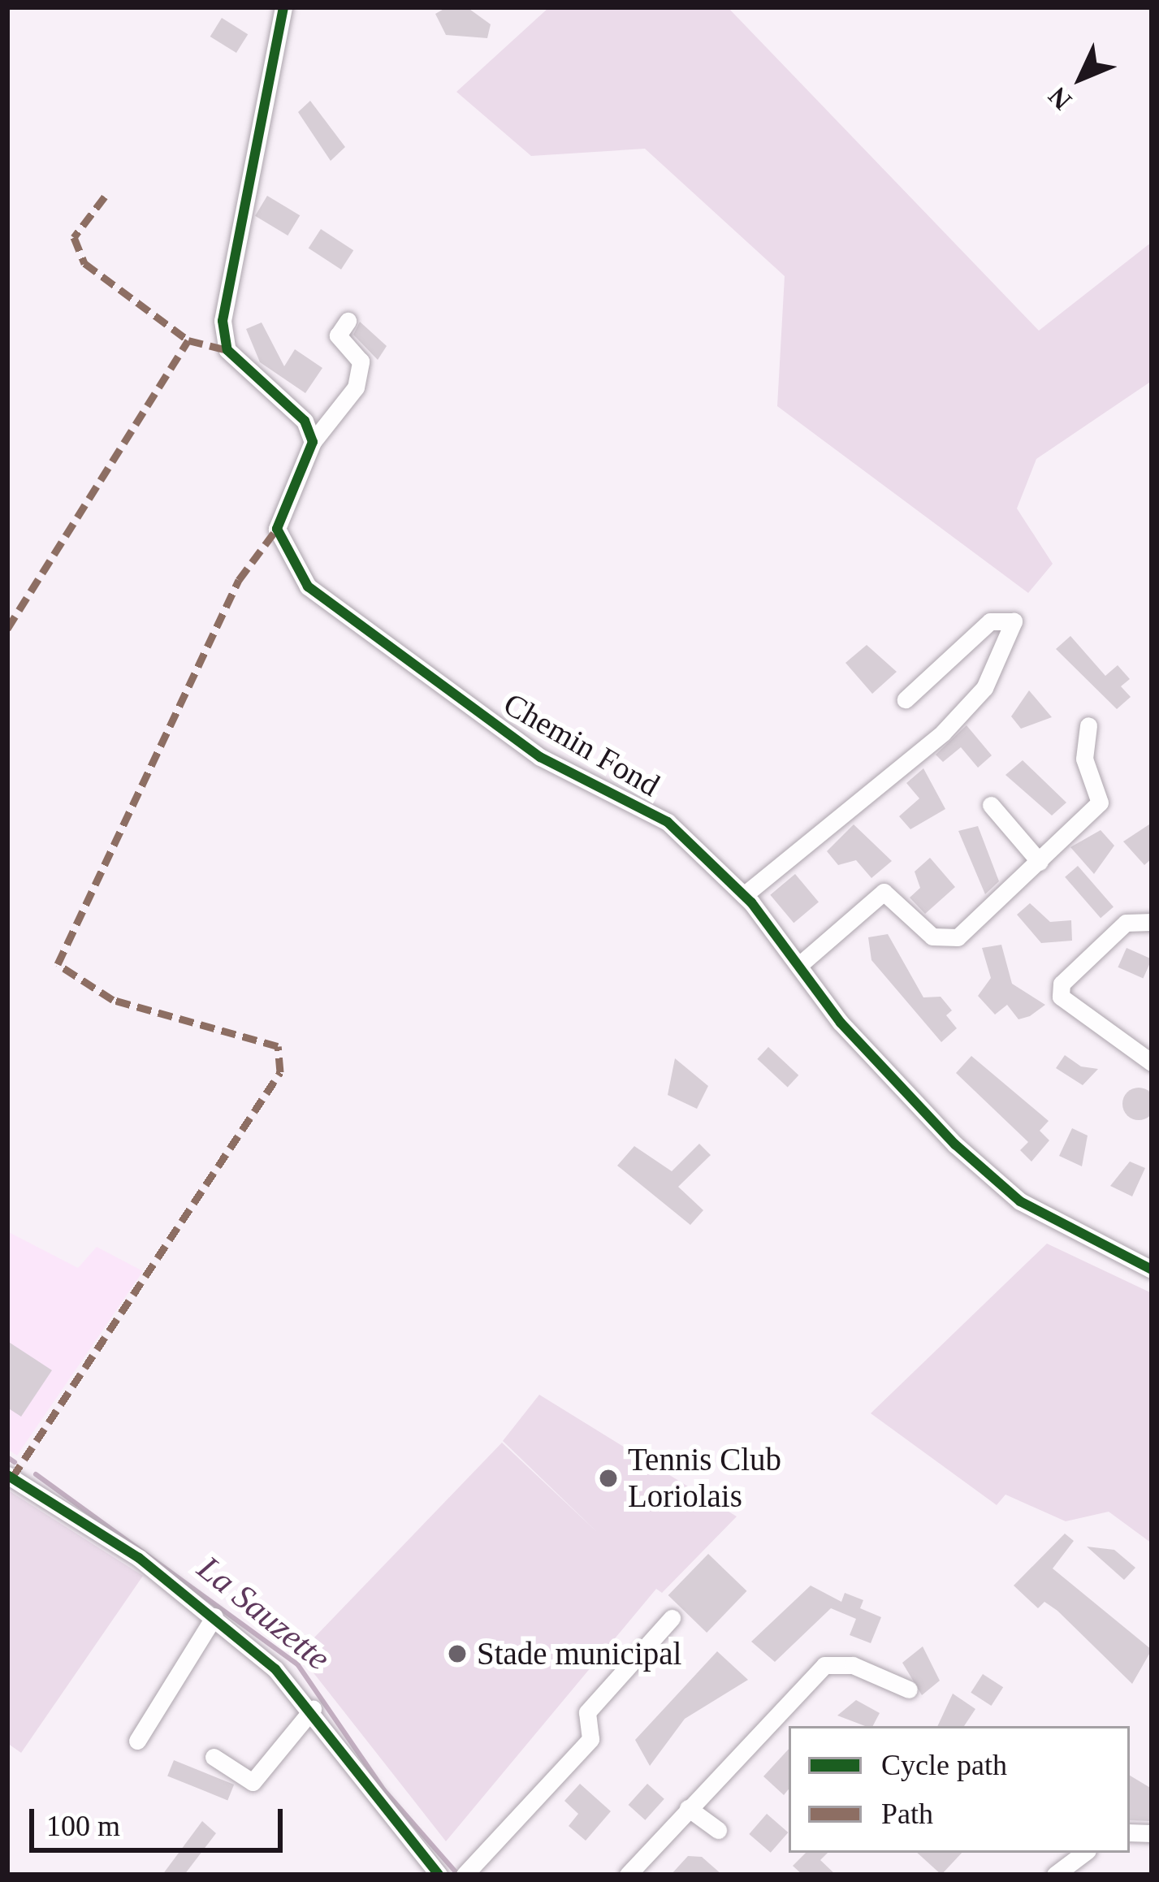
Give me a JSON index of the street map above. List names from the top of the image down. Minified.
{"streets":{"street":["Chemin Fond"]},"water":["La Sauzette"],"places":["Tennis Club Loriolais","Stade municipal"],"legend":["Cycle path","Path"],"scale_bar":"100 m","north":"bottom left"}
